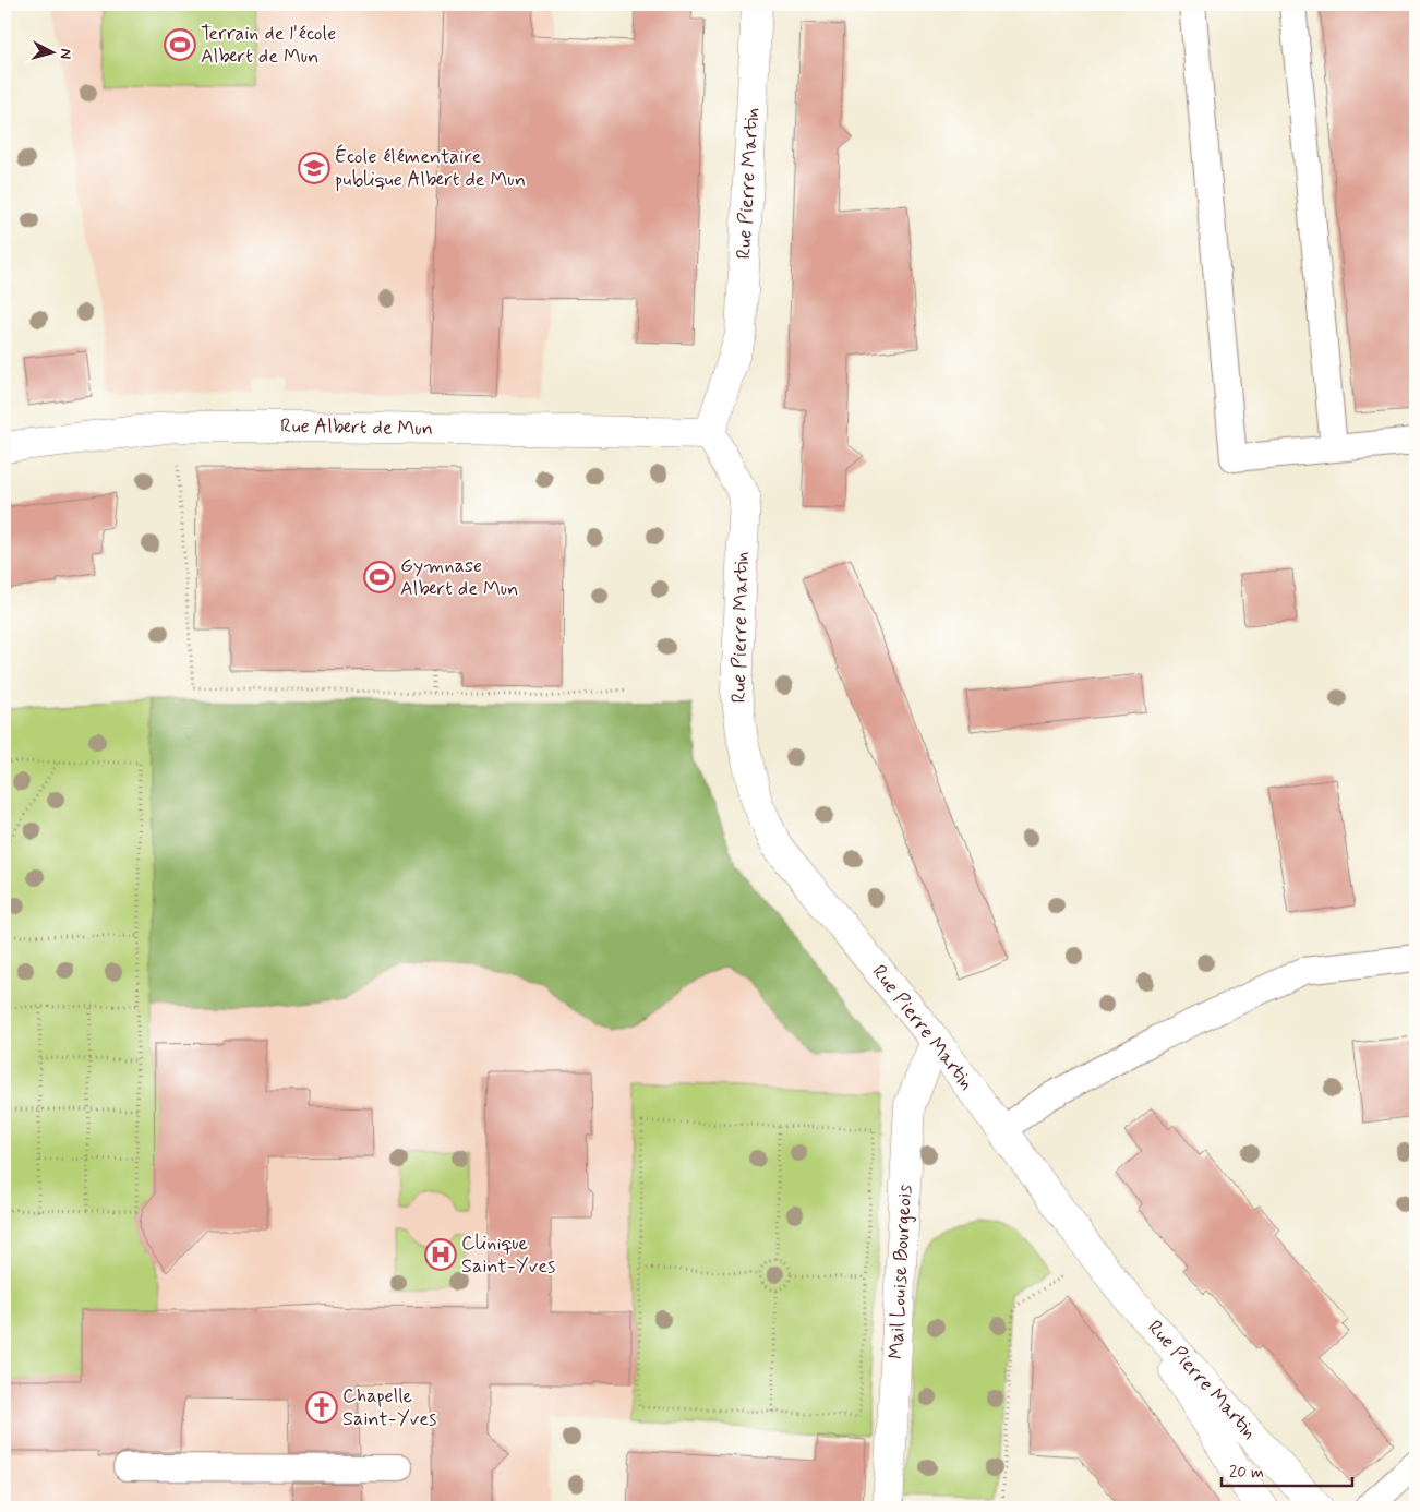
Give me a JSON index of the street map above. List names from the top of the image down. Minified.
{"streets":{"street":["Rue Pierre Martin","Rue Albert de Mun","Mail Louise Bourgeois"]},"crossings":[["Rue Pierre Martin","Rue Albert de Mun"],["Rue Pierre Martin","Mail Louise Bourgeois"]],"places":{"sports":["Terrain de l'école Albert de Mun","Gymnase Albert de Mun"],"school or university":["École élémentaire publique Albert de Mun"],"hospital":["Clinique Saint-Yves"],"church":["Chapelle Saint-Yves"]},"scale_bar":"20 m","north":"right"}
